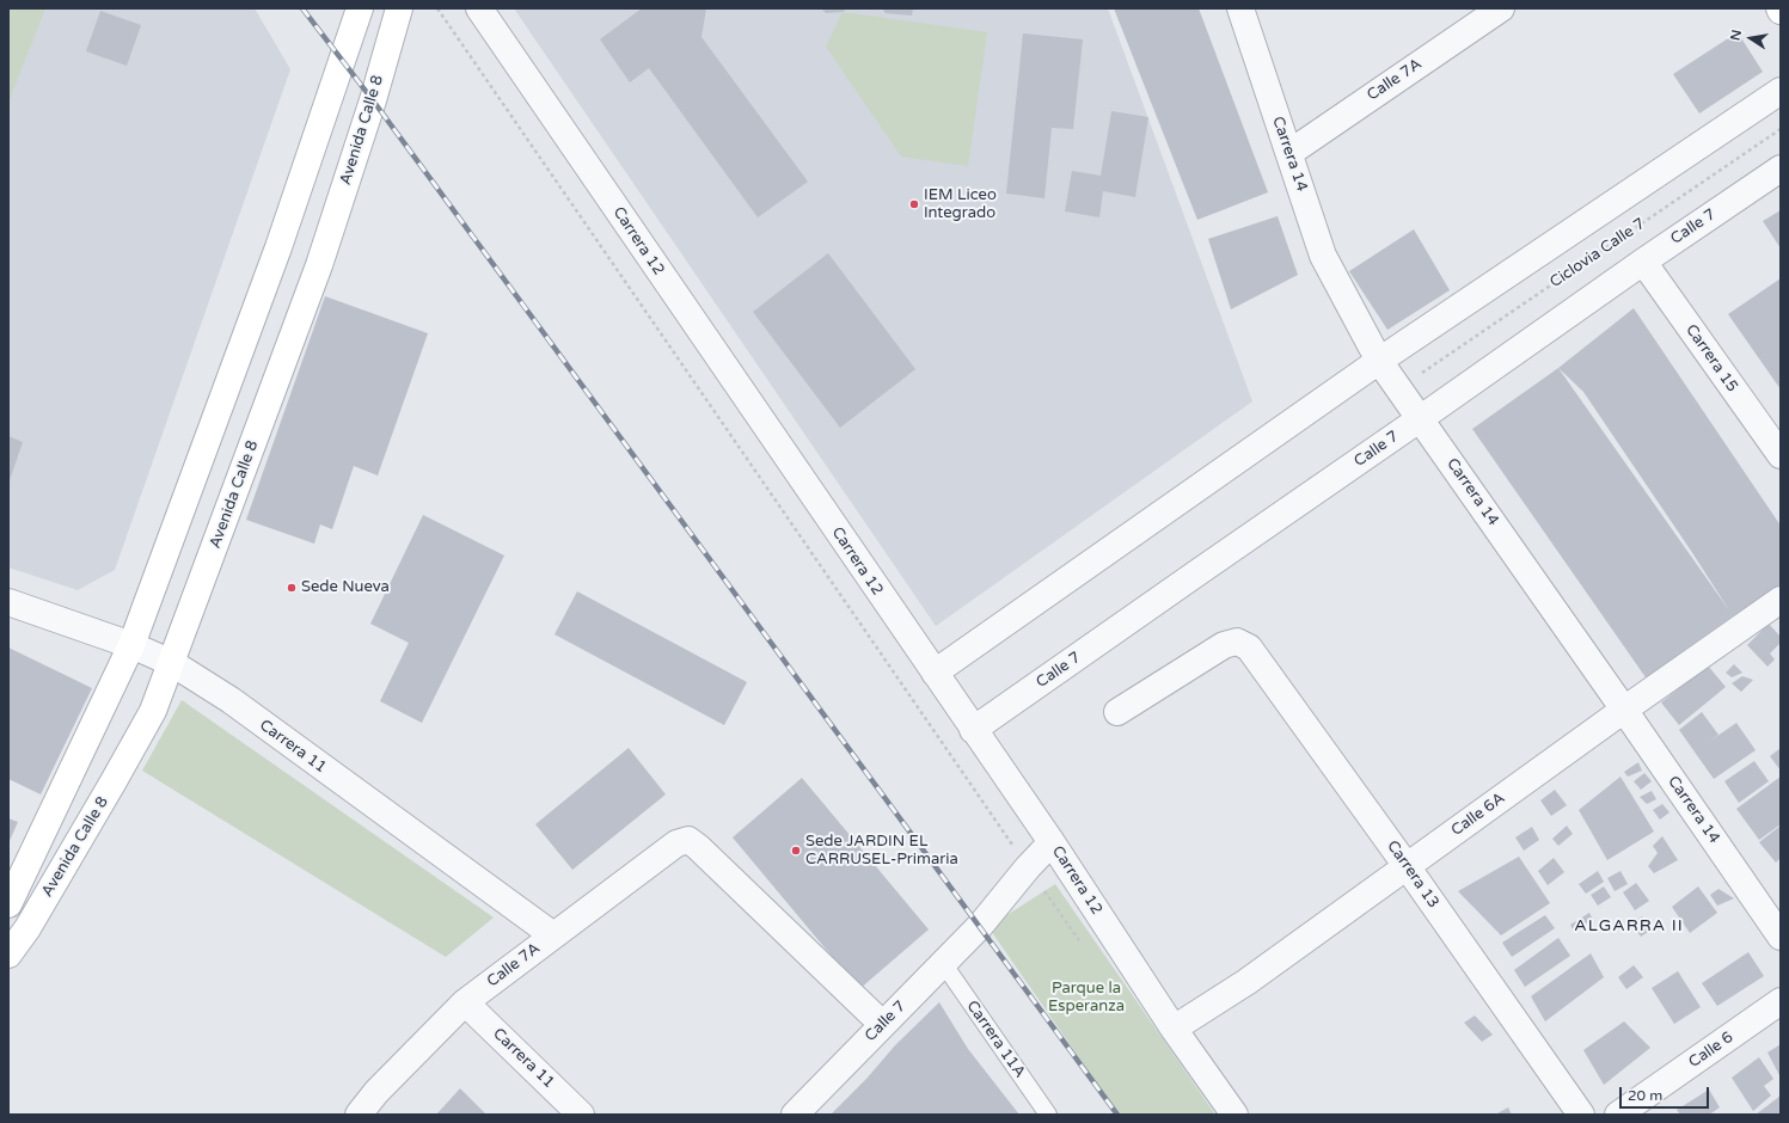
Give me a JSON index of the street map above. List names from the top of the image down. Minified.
{"streets":{"main road":["Avenida Calle 8"],"street":["Calle 7A","Carrera 14","Calle 7","Carrera 12","Carrera 15","Carrera 11","Calle 6A","Carrera 13","Calle 6"],"lane":["Carrera 11A"],"path":["Ciclovia Calle 7"]},"crossings":[["Calle 7A","Carrera 14"],["Calle 7A","Calle 7"],["Calle 7A","Carrera 11"],["Avenida Calle 8","Carrera 11"],["Carrera 14","Calle 7"],["Carrera 14","Calle 6A"],["Calle 7","Carrera 12"],["Calle 7","Carrera 15"],["Calle 7","Carrera 11A"],["Carrera 12","Calle 6A"],["Calle 6A","Carrera 13"]],"districts":["ALGARRA II"],"parks":["Parque la Esperanza"],"places":["IEM Liceo Integrado","Sede Nueva","Sede JARDIN EL CARRUSEL-Primaria"],"scale_bar":"20 m","north":"left"}
